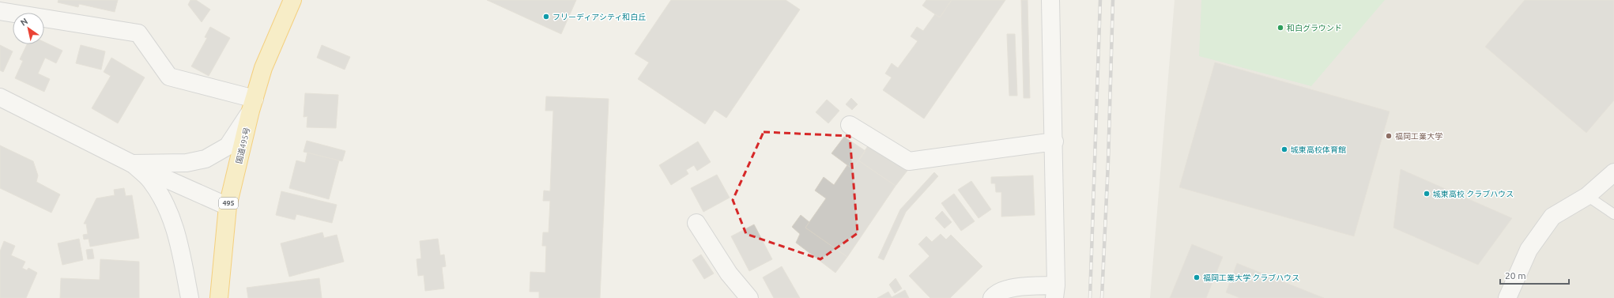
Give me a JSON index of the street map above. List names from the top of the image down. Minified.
{"streets":{"highway":["国道495号","495"]},"places":["フリーディアシティ和白丘","和白グラウンド","福岡工業大学","城東高校体育館","城東高校 クラブハウス","福岡工業大学 クラブハウス"],"scale_bar":"20 m","north":"top left"}
